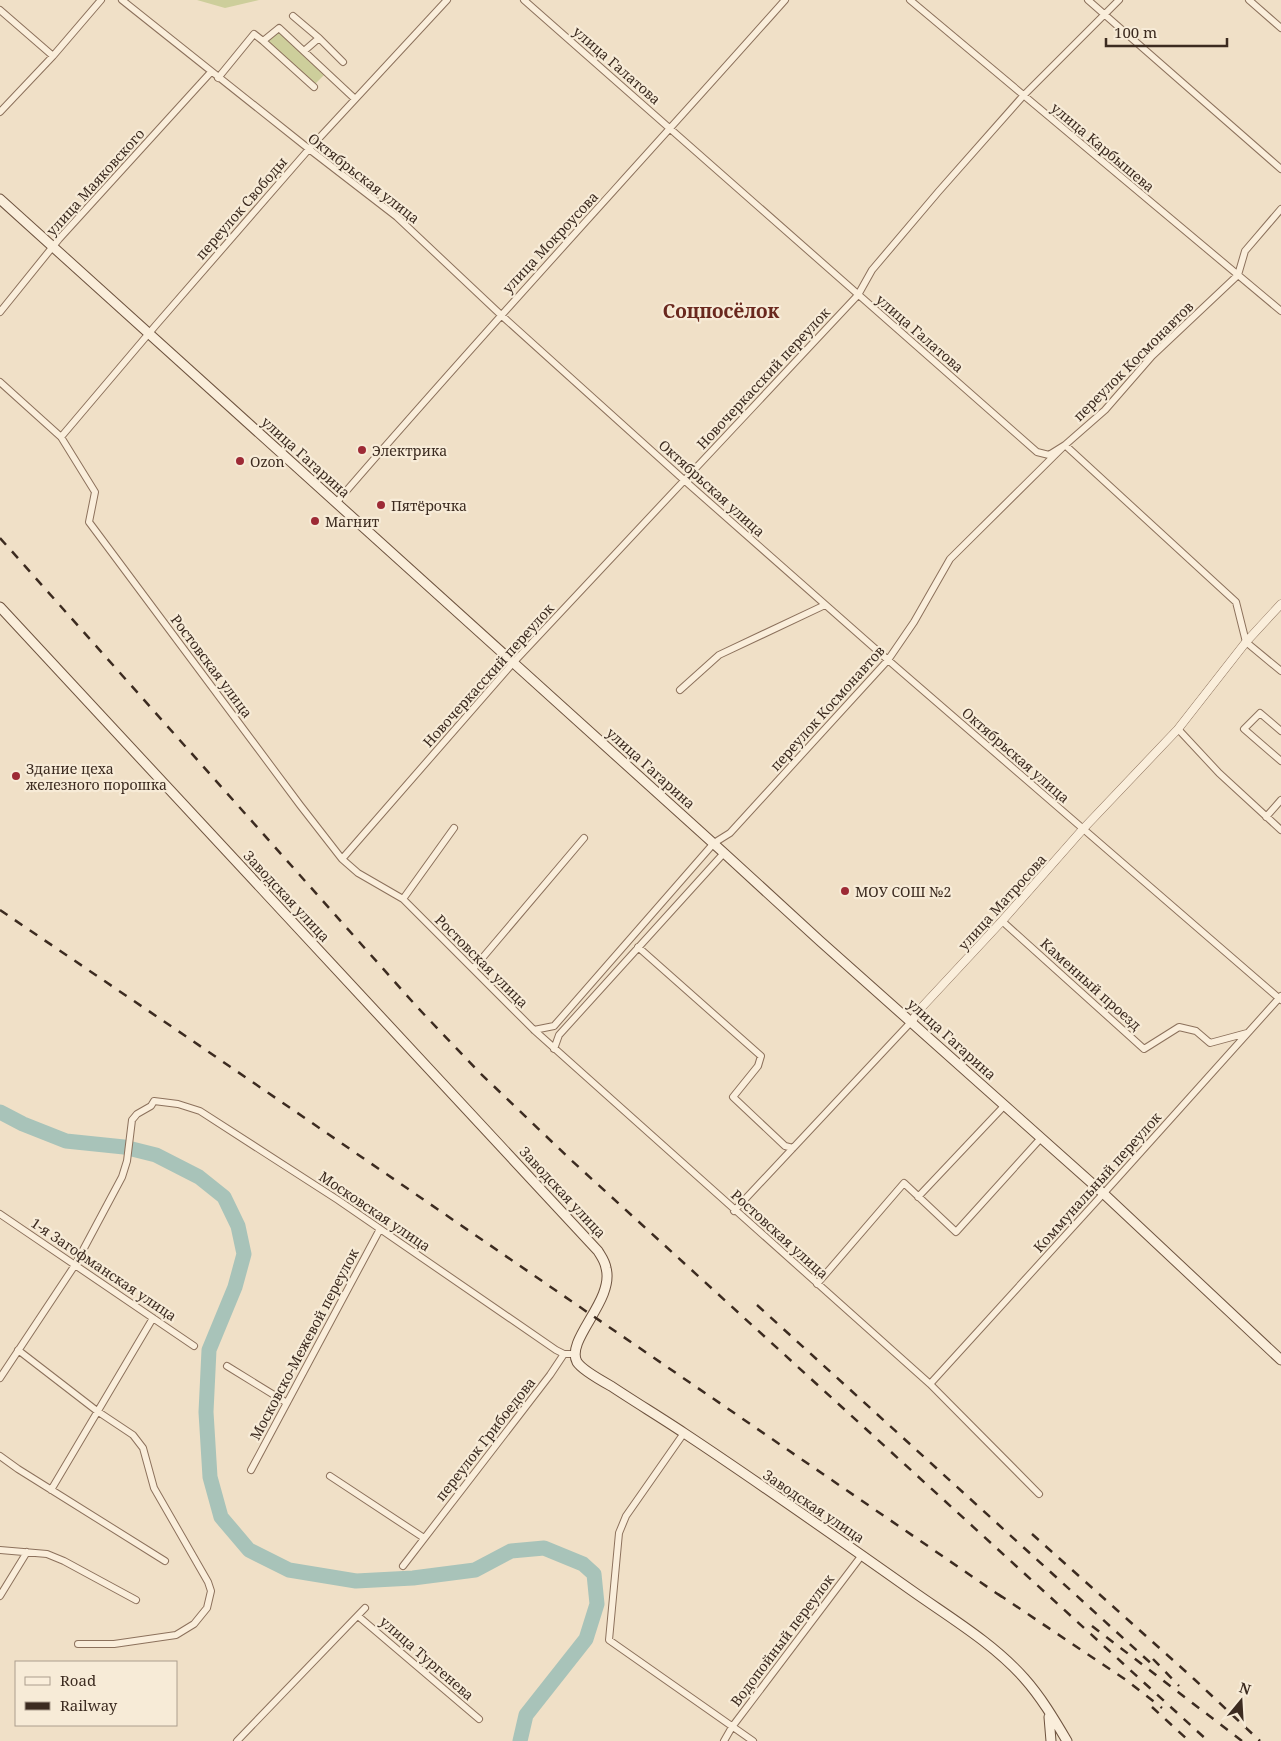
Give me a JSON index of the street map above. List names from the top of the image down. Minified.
{"streets":{"main road":["улица Гагарина","Заводская улица"],"street":["улица Галатова","улица Карбышева","Октябрьская улица","улица Маяковского","переулок Свободы","улица Мокроусова","переулок Космонавтов","Новочеркасский переулок","Ростовская улица","улица Матросова","Каменный проезд","Коммунальный переулок","Московская улица","1-я Загофманская улица","Московско-Межевой переулок","переулок Грибоедова","Водопойный переулок","улица Тургенева"]},"crossings":[["улица Галатова","улица Мокроусова"],["улица Галатова","переулок Космонавтов"],["улица Галатова","Новочеркасский переулок"],["улица Карбышева","переулок Космонавтов"],["улица Карбышева","Новочеркасский переулок"],["Октябрьская улица","улица Маяковского"],["Октябрьская улица","переулок Свободы"],["Октябрьская улица","улица Мокроусова"],["Октябрьская улица","переулок Космонавтов"],["Октябрьская улица","Новочеркасский переулок"],["Октябрьская улица","улица Матросова"],["Октябрьская улица","Коммунальный переулок"],["улица Маяковского","улица Гагарина"],["переулок Свободы","улица Гагарина"],["переулок Свободы","Ростовская улица"],["улица Мокроусова","улица Гагарина"],["переулок Космонавтов","улица Гагарина"],["переулок Космонавтов","Ростовская улица"],["Новочеркасский переулок","улица Гагарина"],["Новочеркасский переулок","Ростовская улица"],["улица Гагарина","улица Матросова"],["улица Гагарина","Коммунальный переулок"],["Ростовская улица","улица Матросова"],["Ростовская улица","Коммунальный переулок"],["Заводская улица","Водопойный переулок"],["улица Матросова","Каменный проезд"],["Каменный проезд","Коммунальный переулок"],["Московская улица","1-я Загофманская улица"],["Московская улица","Московско-Межевой переулок"],["Московская улица","переулок Грибоедова"]],"districts":["Соцпосёлок"],"places":["Электрика","Ozon","Пятёрочка","Магнит","Здание цеха железного порошка","МОУ СОШ №2"],"legend":["Road","Railway"],"scale_bar":"100 m","north":"top"}
